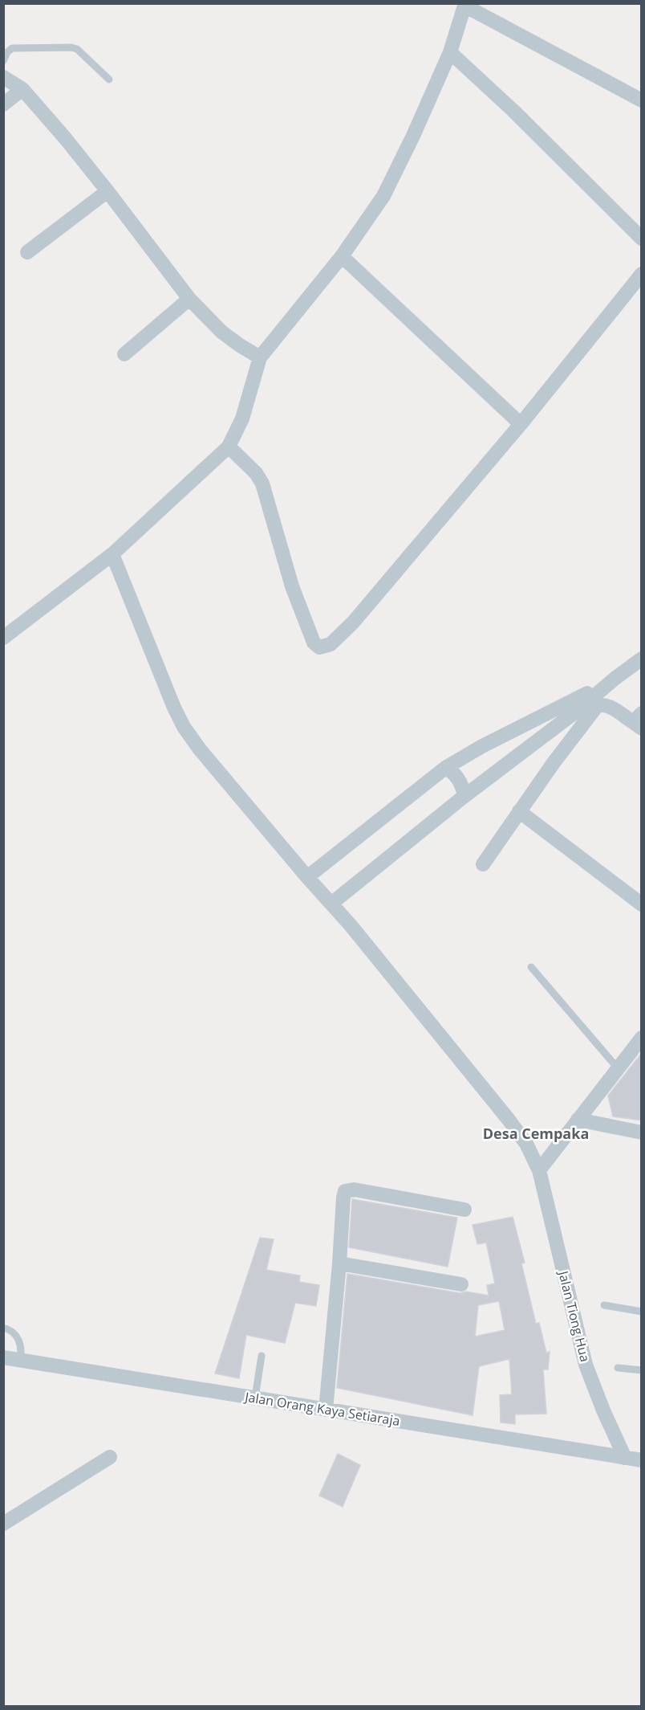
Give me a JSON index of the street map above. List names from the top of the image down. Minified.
{"streets":{"street":["Jalan Tiong Hua","Jalan Orang Kaya Setiaraja"]},"crossings":[["Jalan Tiong Hua","Jalan Orang Kaya Setiaraja"]],"districts":["Desa Cempaka"]}
